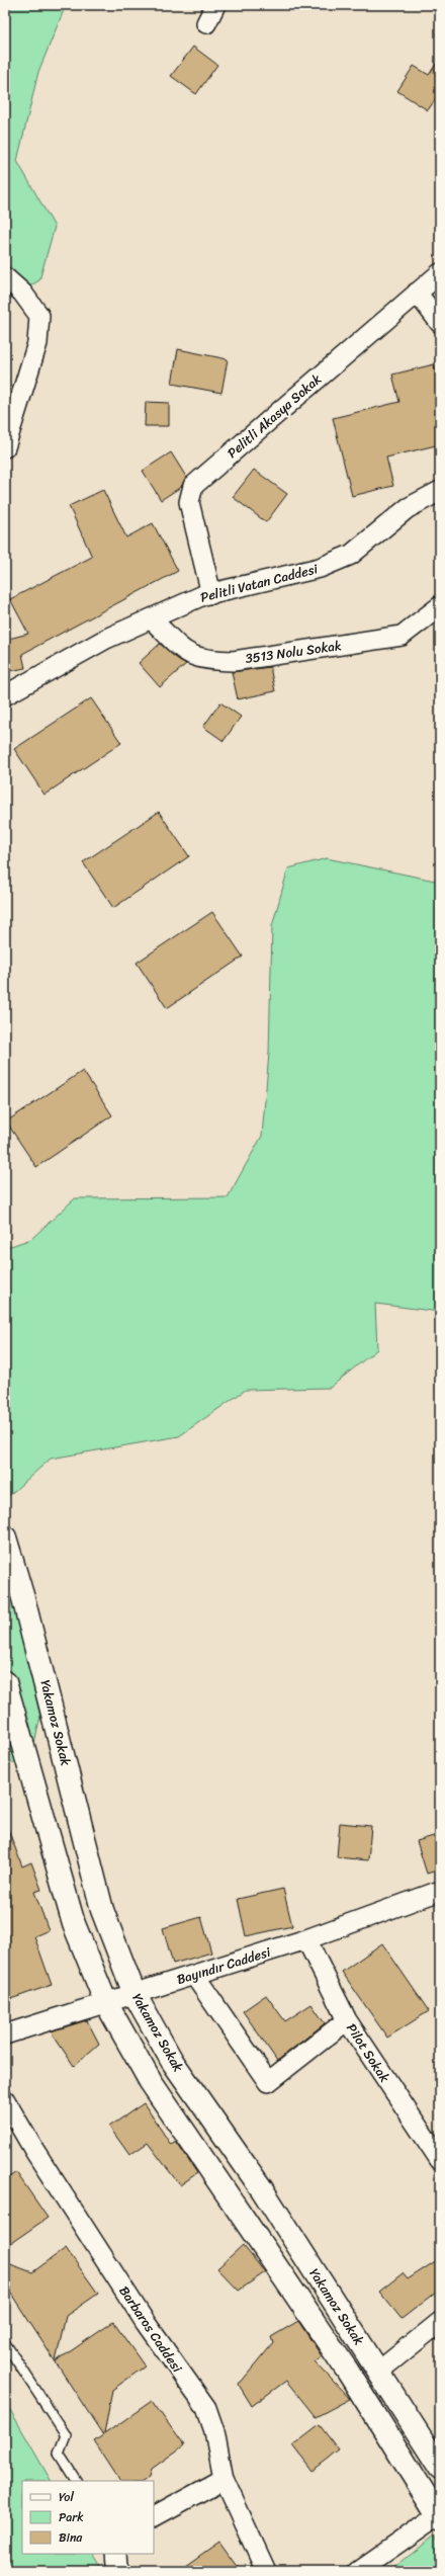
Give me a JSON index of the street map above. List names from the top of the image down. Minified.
{"streets":{"main road":["Yakamoz Sokak"],"street":["Pelitli Akasya Sokak","Pelitli Vatan Caddesi","3513 Nolu Sokak","Bayındır Caddesi","Pilot Sokak","Barbaros Caddesi"]},"crossings":[["Pelitli Akasya Sokak","Pelitli Vatan Caddesi"],["Pelitli Vatan Caddesi","3513 Nolu Sokak"],["Yakamoz Sokak","Bayındır Caddesi"],["Bayındır Caddesi","Pilot Sokak"]],"legend":["Yol","Park","Bina"]}
